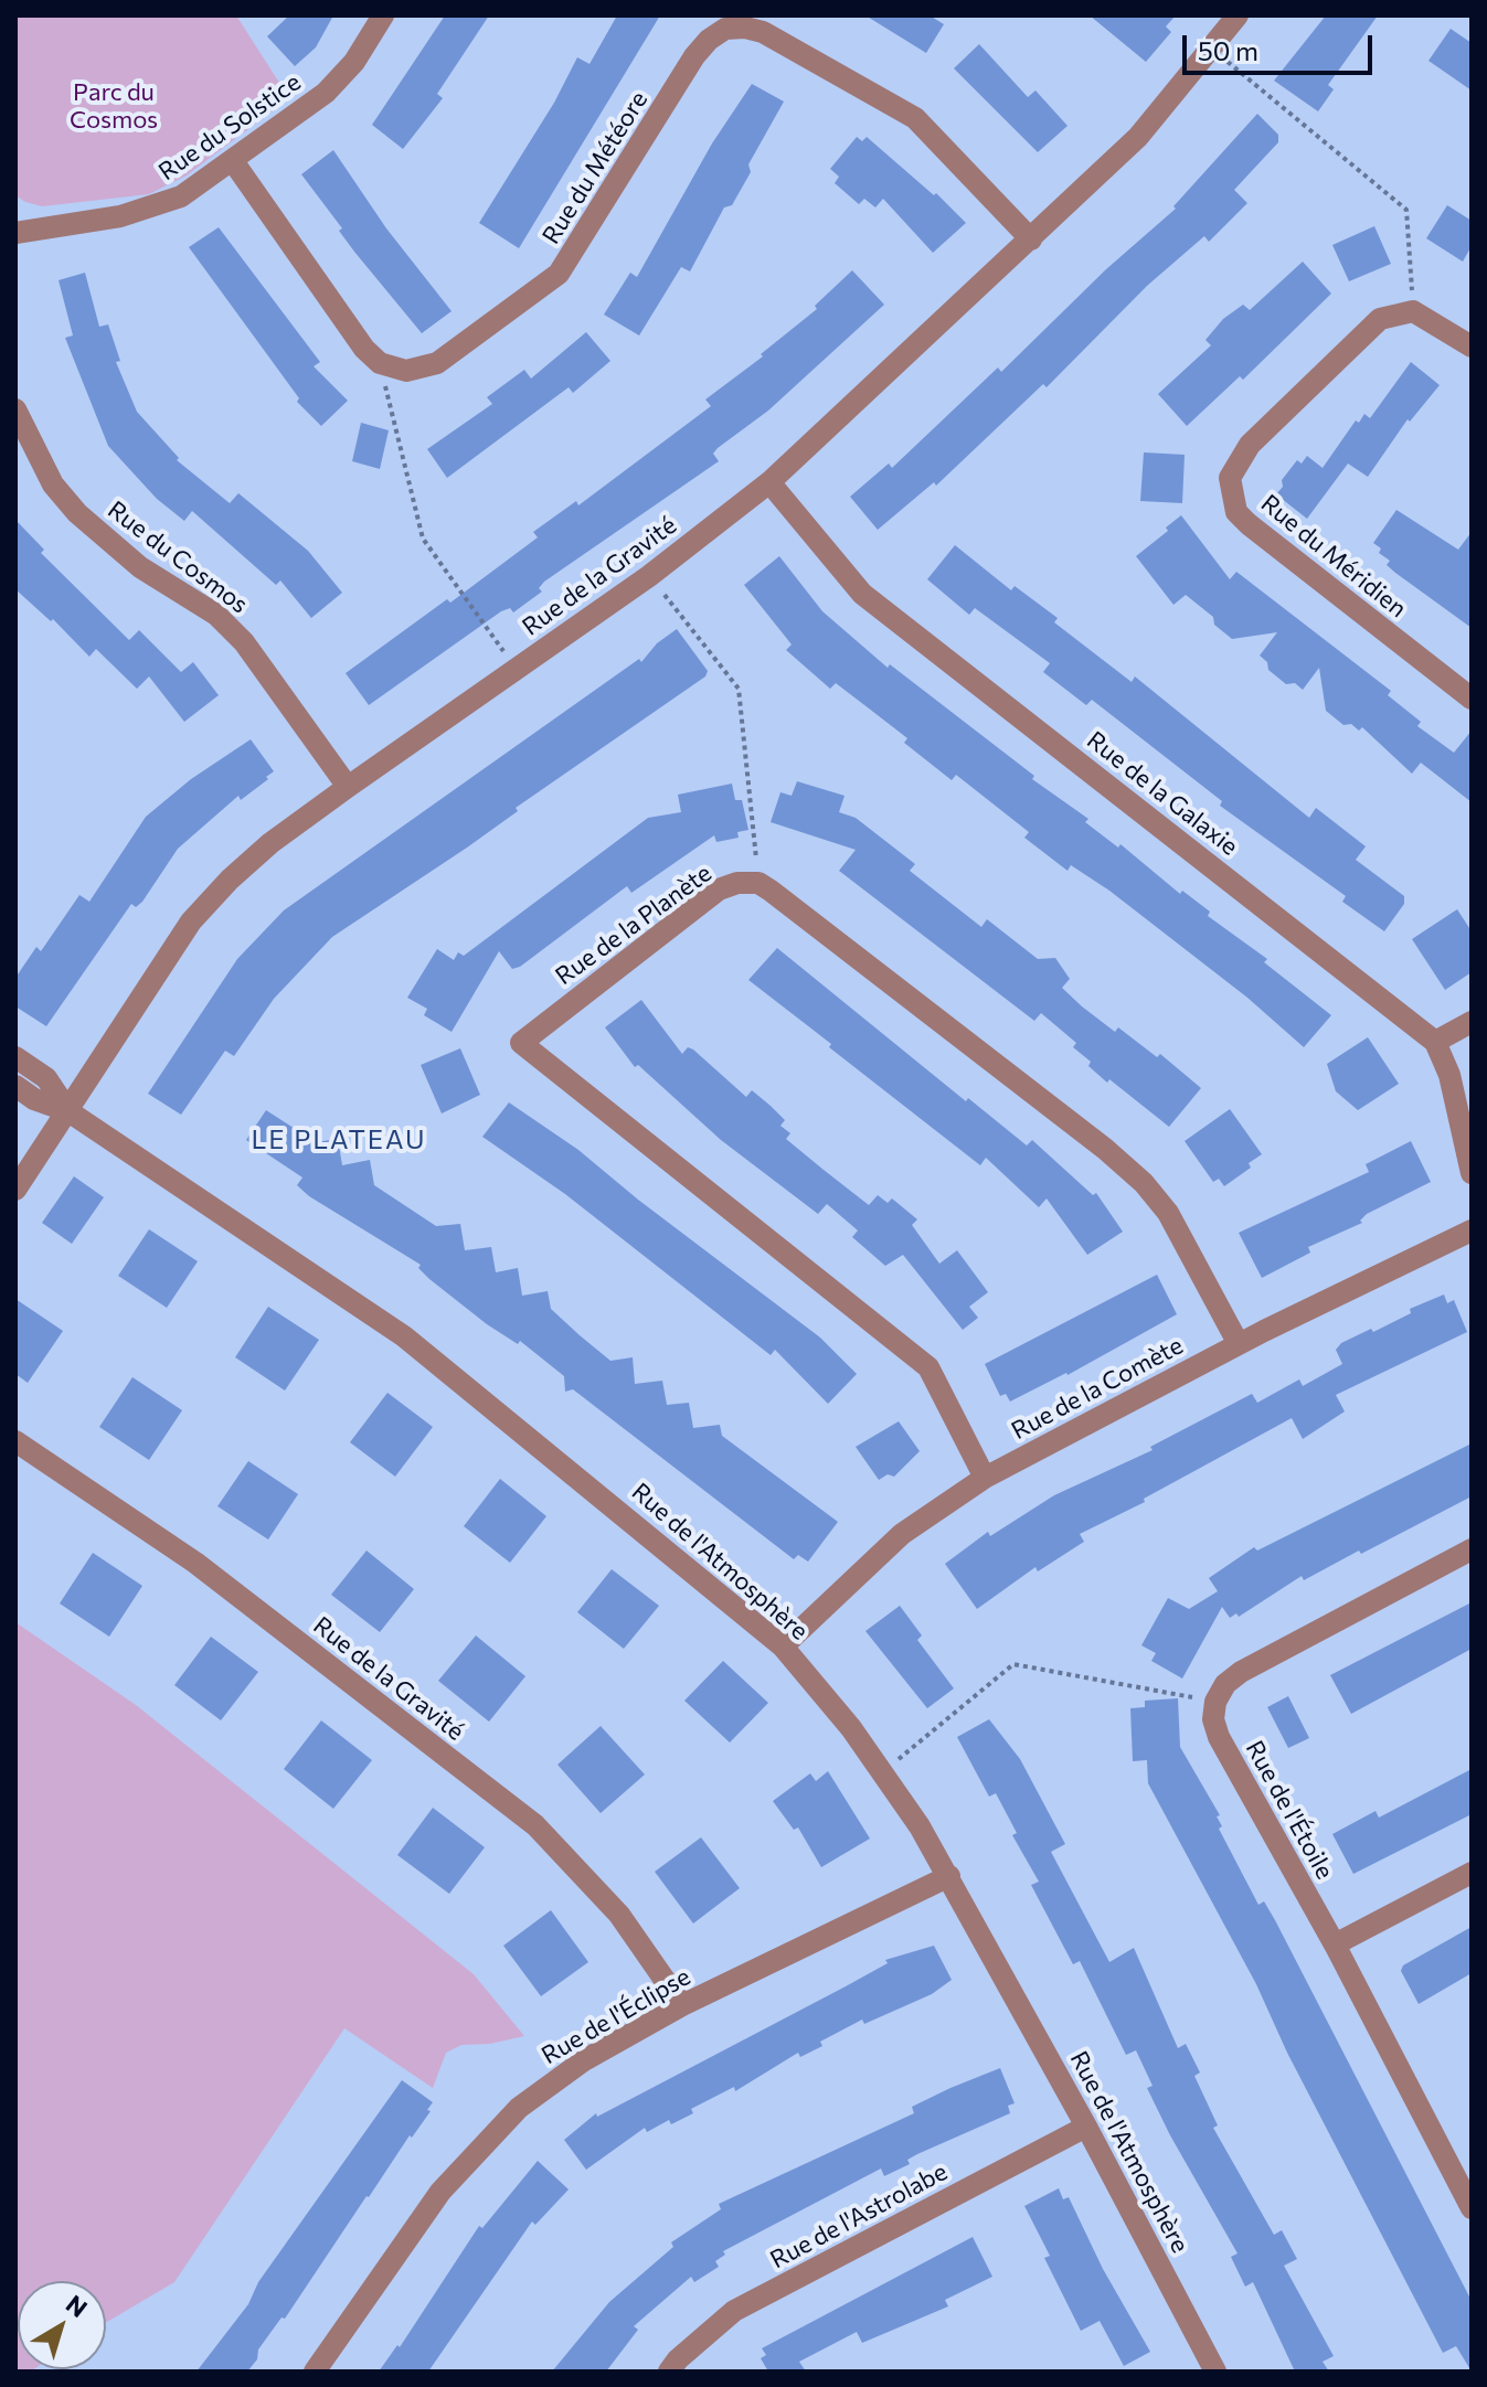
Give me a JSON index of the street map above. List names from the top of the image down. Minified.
{"streets":{"street":["Rue du Solstice","Rue du Météore","Rue du Méridien","Rue du Cosmos","Rue de la Gravité","Rue de la Galaxie","Rue de la Planète","Rue de la Comète","Rue de l'Atmosphère","Rue de l'Étoile","Rue de l'Éclipse","Rue de l'Astrolabe"]},"crossings":[["Rue du Météore","Rue de la Gravité"],["Rue du Cosmos","Rue de la Gravité"],["Rue de la Gravité","Rue de la Galaxie"],["Rue de la Gravité","Rue de l'Atmosphère"],["Rue de la Gravité","Rue de l'Éclipse"],["Rue de la Planète","Rue de la Comète"],["Rue de la Comète","Rue de l'Atmosphère"],["Rue de l'Atmosphère","Rue de l'Éclipse"],["Rue de l'Atmosphère","Rue de l'Astrolabe"]],"districts":["LE PLATEAU"],"parks":["Parc du Cosmos"],"scale_bar":"50 m","north":"top right"}
